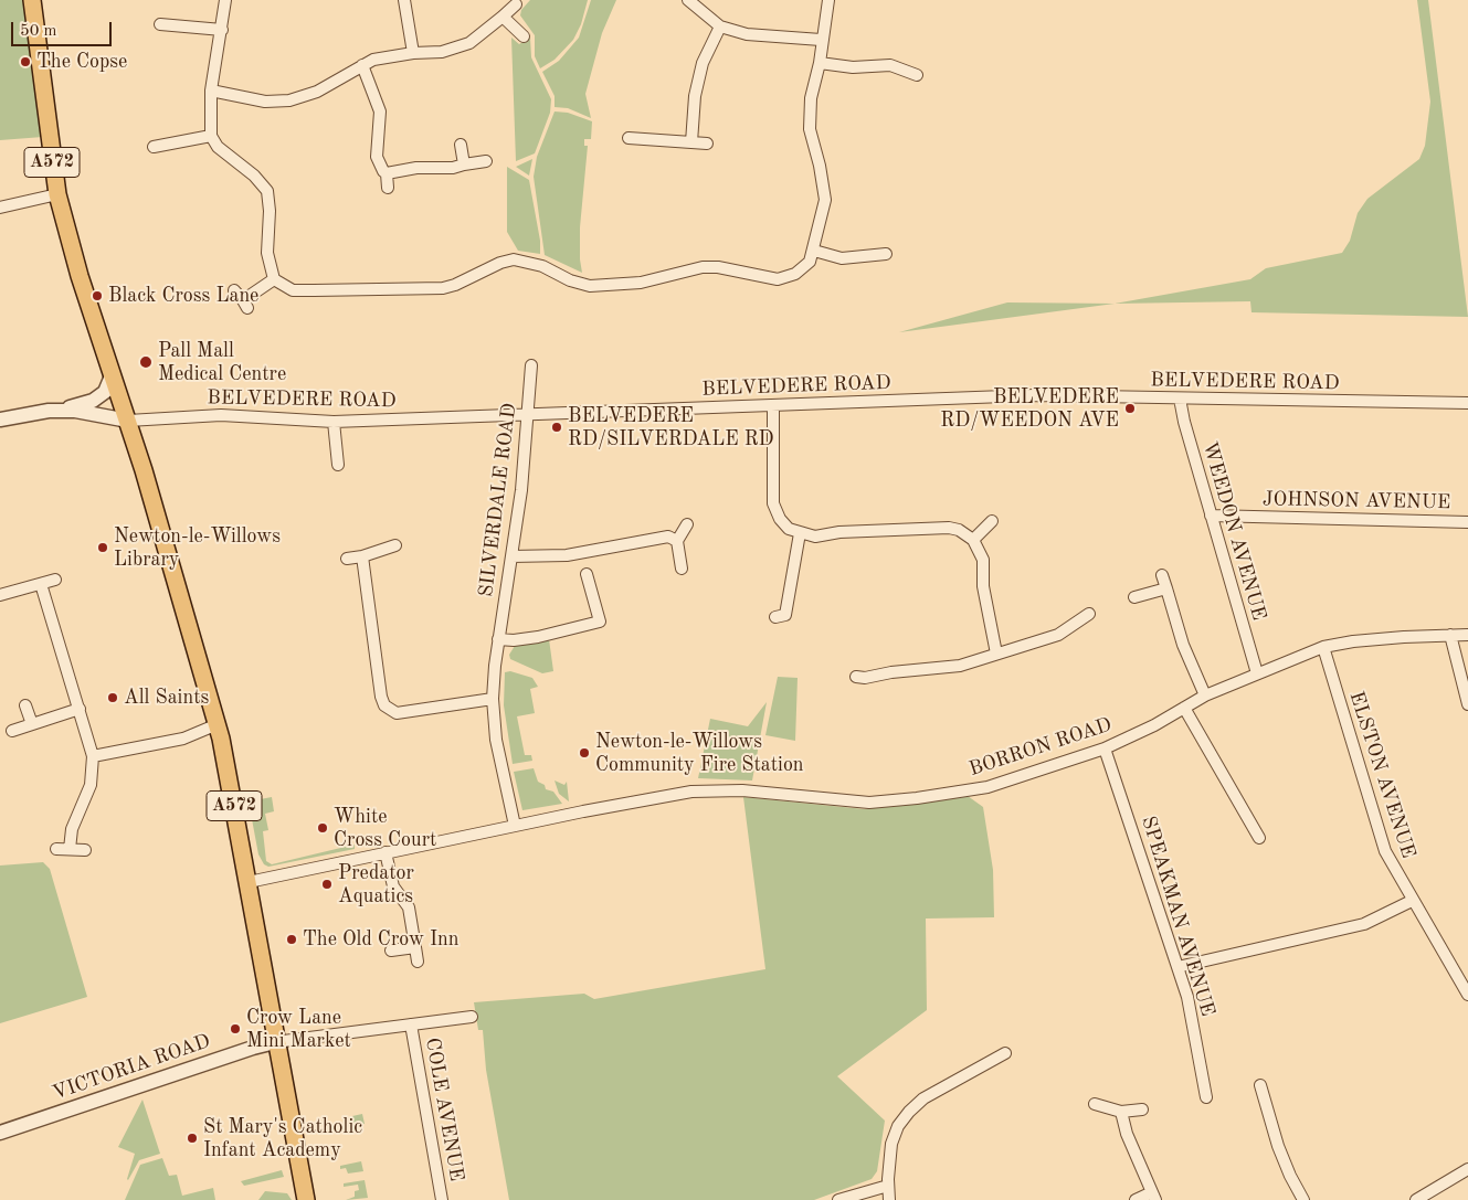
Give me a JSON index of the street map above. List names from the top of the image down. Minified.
{"streets":{"main road":["A572"],"street":["BELVEDERE ROAD","SILVERDALE ROAD","JOHNSON AVENUE","WEEDON AVENUE","BORRON ROAD","ELSTON AVENUE","SPEAKMAN AVENUE","VICTORIA ROAD","COLE AVENUE"]},"crossings":[["A572","BELVEDERE ROAD"],["A572","BORRON ROAD"],["A572","VICTORIA ROAD"],["BELVEDERE ROAD","SILVERDALE ROAD"],["BELVEDERE ROAD","WEEDON AVENUE"],["SILVERDALE ROAD","BORRON ROAD"],["JOHNSON AVENUE","WEEDON AVENUE"],["WEEDON AVENUE","BORRON ROAD"],["BORRON ROAD","ELSTON AVENUE"],["BORRON ROAD","SPEAKMAN AVENUE"]],"places":["The Copse","Black Cross Lane","Pall Mall Medical Centre","BELVEDERE RD/WEEDON AVE","BELVEDERE RD/SILVERDALE RD","Newton-le-Willows Library","All Saints","Newton-le-Willows Community Fire Station","White Cross Court","Predator Aquatics","The Old Crow Inn","Crow Lane Mini Market","St Mary's Catholic Infant Academy"],"scale_bar":"50 m"}
